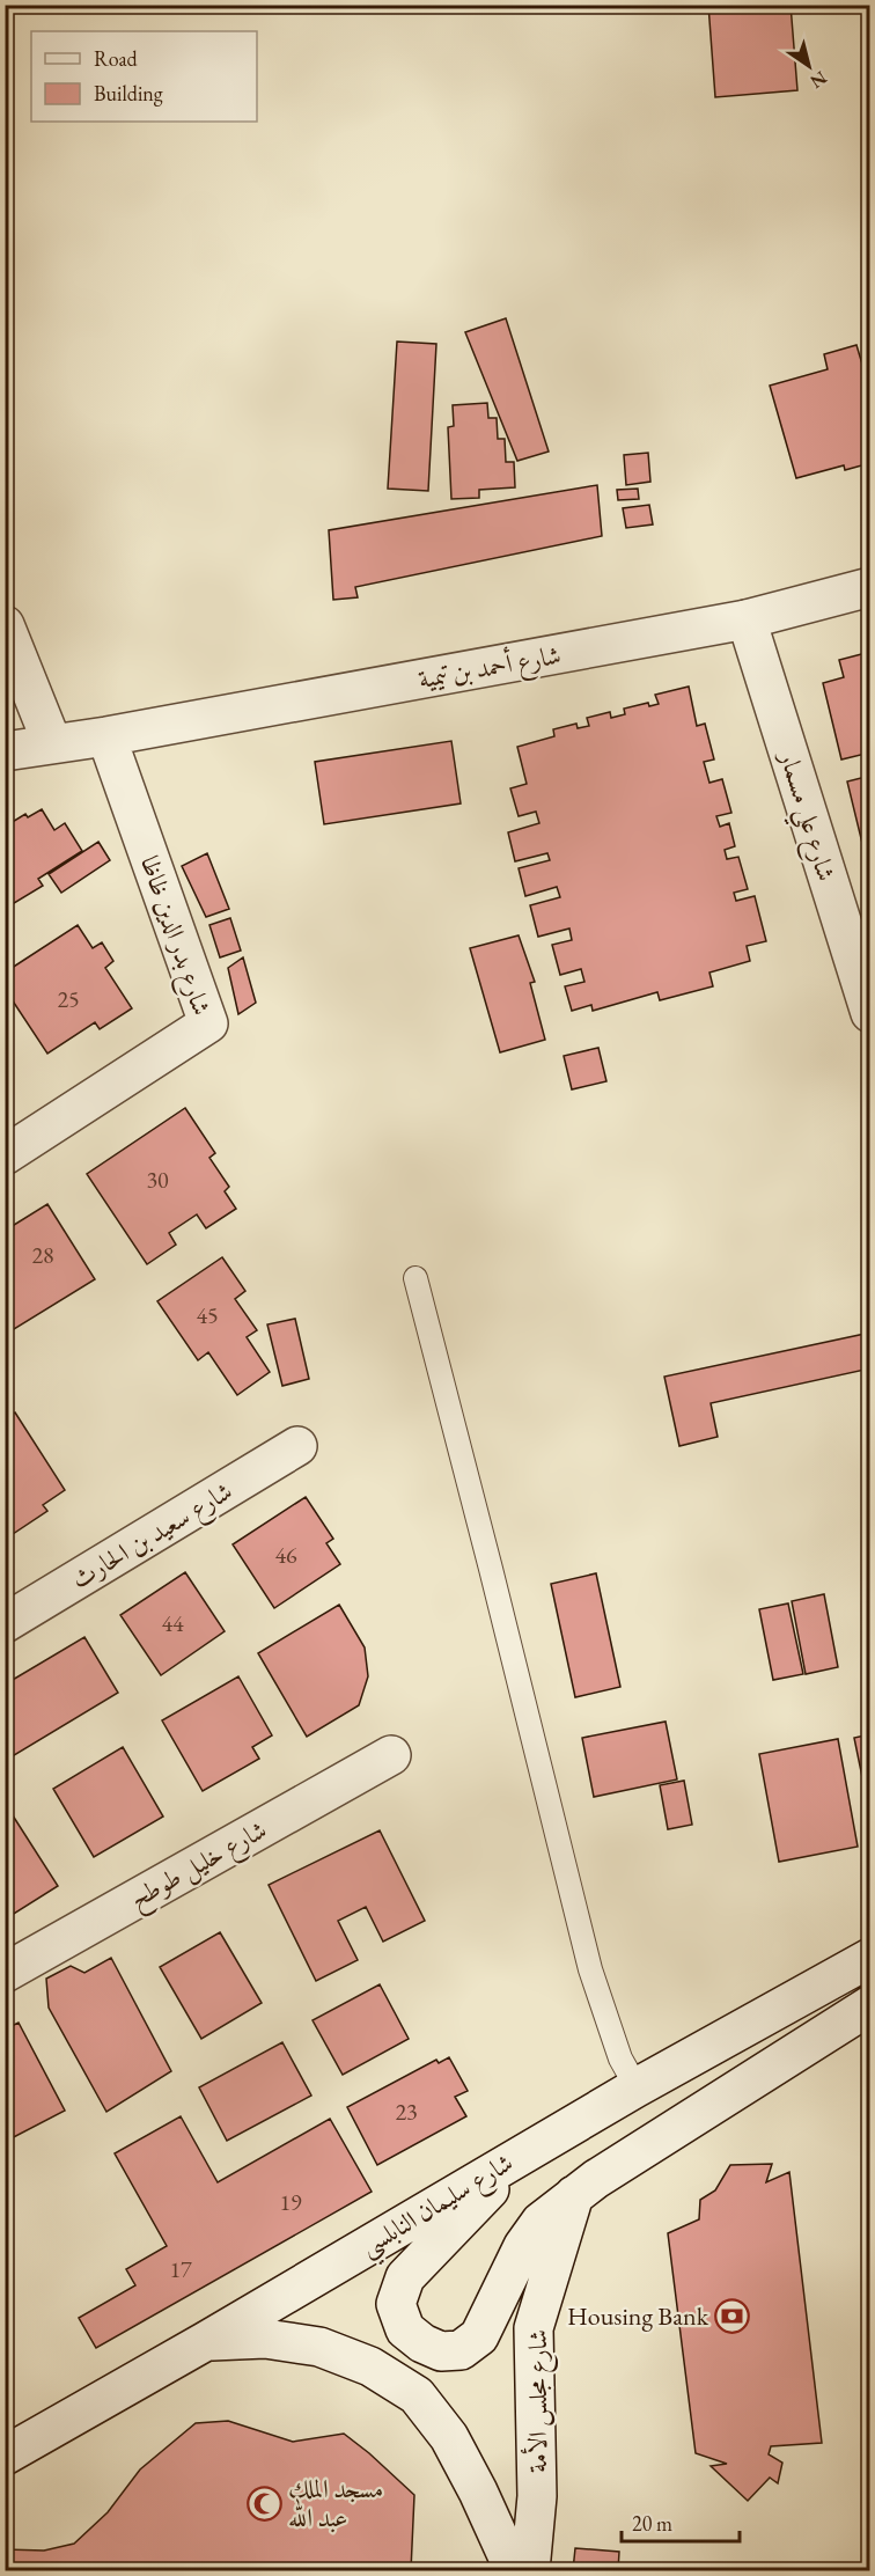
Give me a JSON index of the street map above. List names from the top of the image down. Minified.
{"streets":{"street":["شارع أحمد بن تيمية","شارع علي مسمار","شارع بدر الدين ظاظا","شارع سعيد بن الحارث","شارع خليل طوطح","شارع سليمان النابلسي","شارع مجلس الأمة"]},"crossings":[["شارع أحمد بن تيمية","شارع علي مسمار"],["شارع أحمد بن تيمية","شارع بدر الدين ظاظا"]],"places":{"bank":["Housing Bank"],"mosque":["مسجد الملك عبد الله"]},"house_numbers":["25","30","28","45","46","44","23","19","17"],"legend":["Road","Building"],"scale_bar":"20 m","north":"bottom right"}
